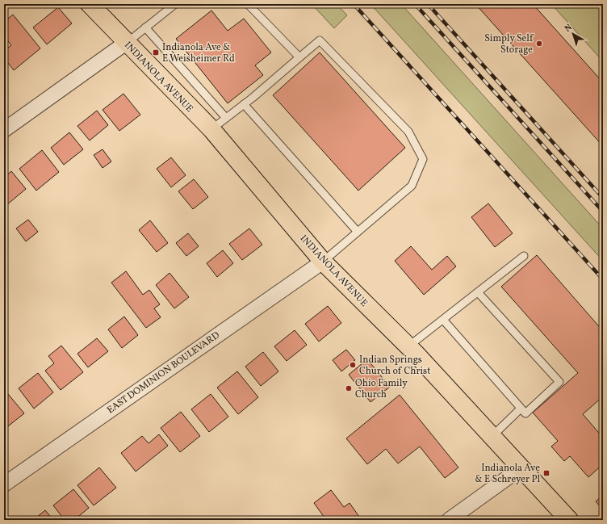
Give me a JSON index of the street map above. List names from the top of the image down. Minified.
{"streets":{"main road":["INDIANOLA AVENUE"],"street":["EAST DOMINION BOULEVARD"]},"crossings":[["INDIANOLA AVENUE","EAST DOMINION BOULEVARD"]],"places":{"other":["Simply Self Storage","Indian Springs Church of Christ","Ohio Family Church"],"transit":["Indianola Ave & E Weisheimer Rd","Indianola Ave & E Schreyer Pl"]},"north":"top left"}
